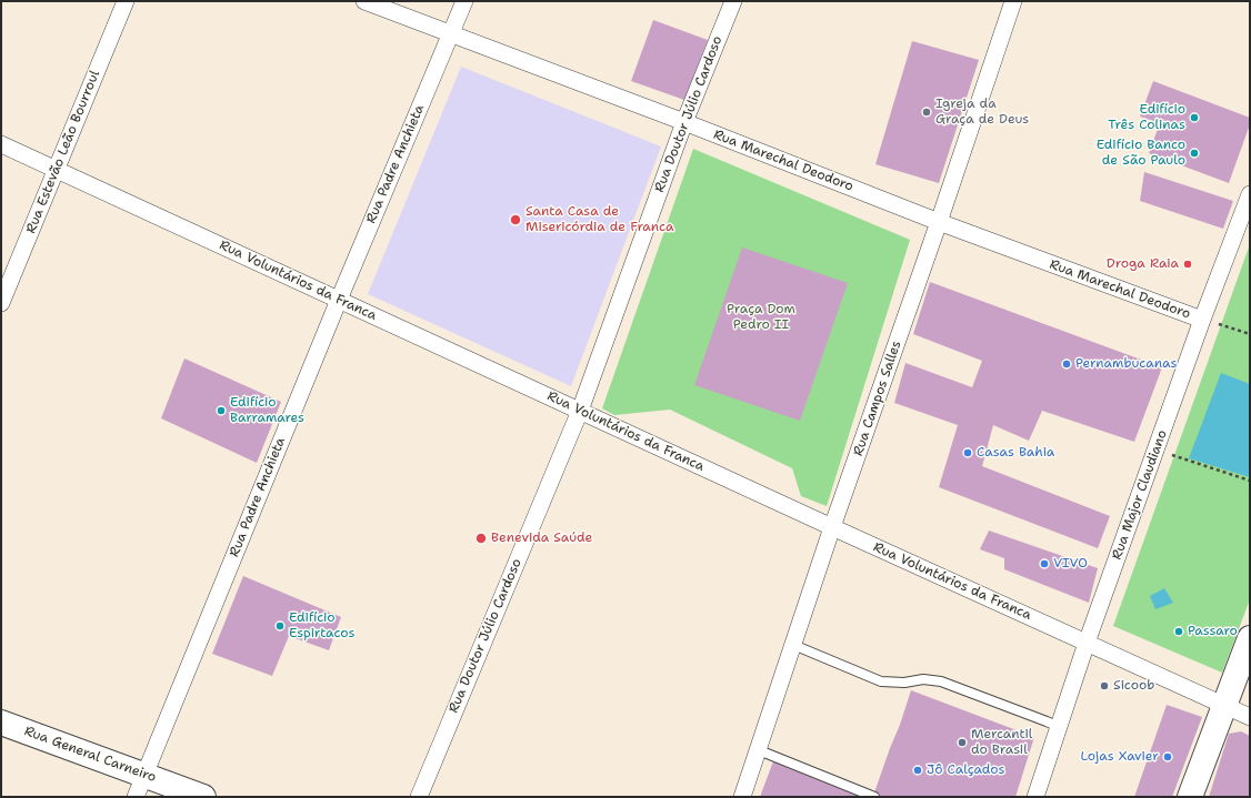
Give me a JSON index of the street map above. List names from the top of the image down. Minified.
{"streets":{"street":["Rua Doutor Júlio Cardoso","Rua Estevão Leão Bourroul","Rua Marechal Deodoro","Rua Padre Anchieta","Rua Voluntários da Franca","Rua Campos Salles","Rua Major Claudiano","Rua General Carneiro"]},"crossings":[["Rua Doutor Júlio Cardoso","Rua Marechal Deodoro"],["Rua Doutor Júlio Cardoso","Rua Voluntários da Franca"],["Rua Estevão Leão Bourroul","Rua Voluntários da Franca"],["Rua Marechal Deodoro","Rua Padre Anchieta"],["Rua Marechal Deodoro","Rua Campos Salles"],["Rua Marechal Deodoro","Rua Major Claudiano"],["Rua Padre Anchieta","Rua Voluntários da Franca"],["Rua Padre Anchieta","Rua General Carneiro"],["Rua Voluntários da Franca","Rua Campos Salles"],["Rua Voluntários da Franca","Rua Major Claudiano"]],"parks":["Praça Dom Pedro II"],"places":["Igreja da Graça de Deus","Edifício Três Colinas","Edifício Banco de São Paulo","Santa Casa de Misericórdia de Franca","Droga Raia","Pernambucanas","Edifício Barramares","Casas Bahia","Benevida Saúde","VIVO","Edifício Espirtacos","Passaro","Sicoob","Mercantil do Brasil","Lojas Xavier","Jô Calçados"]}
